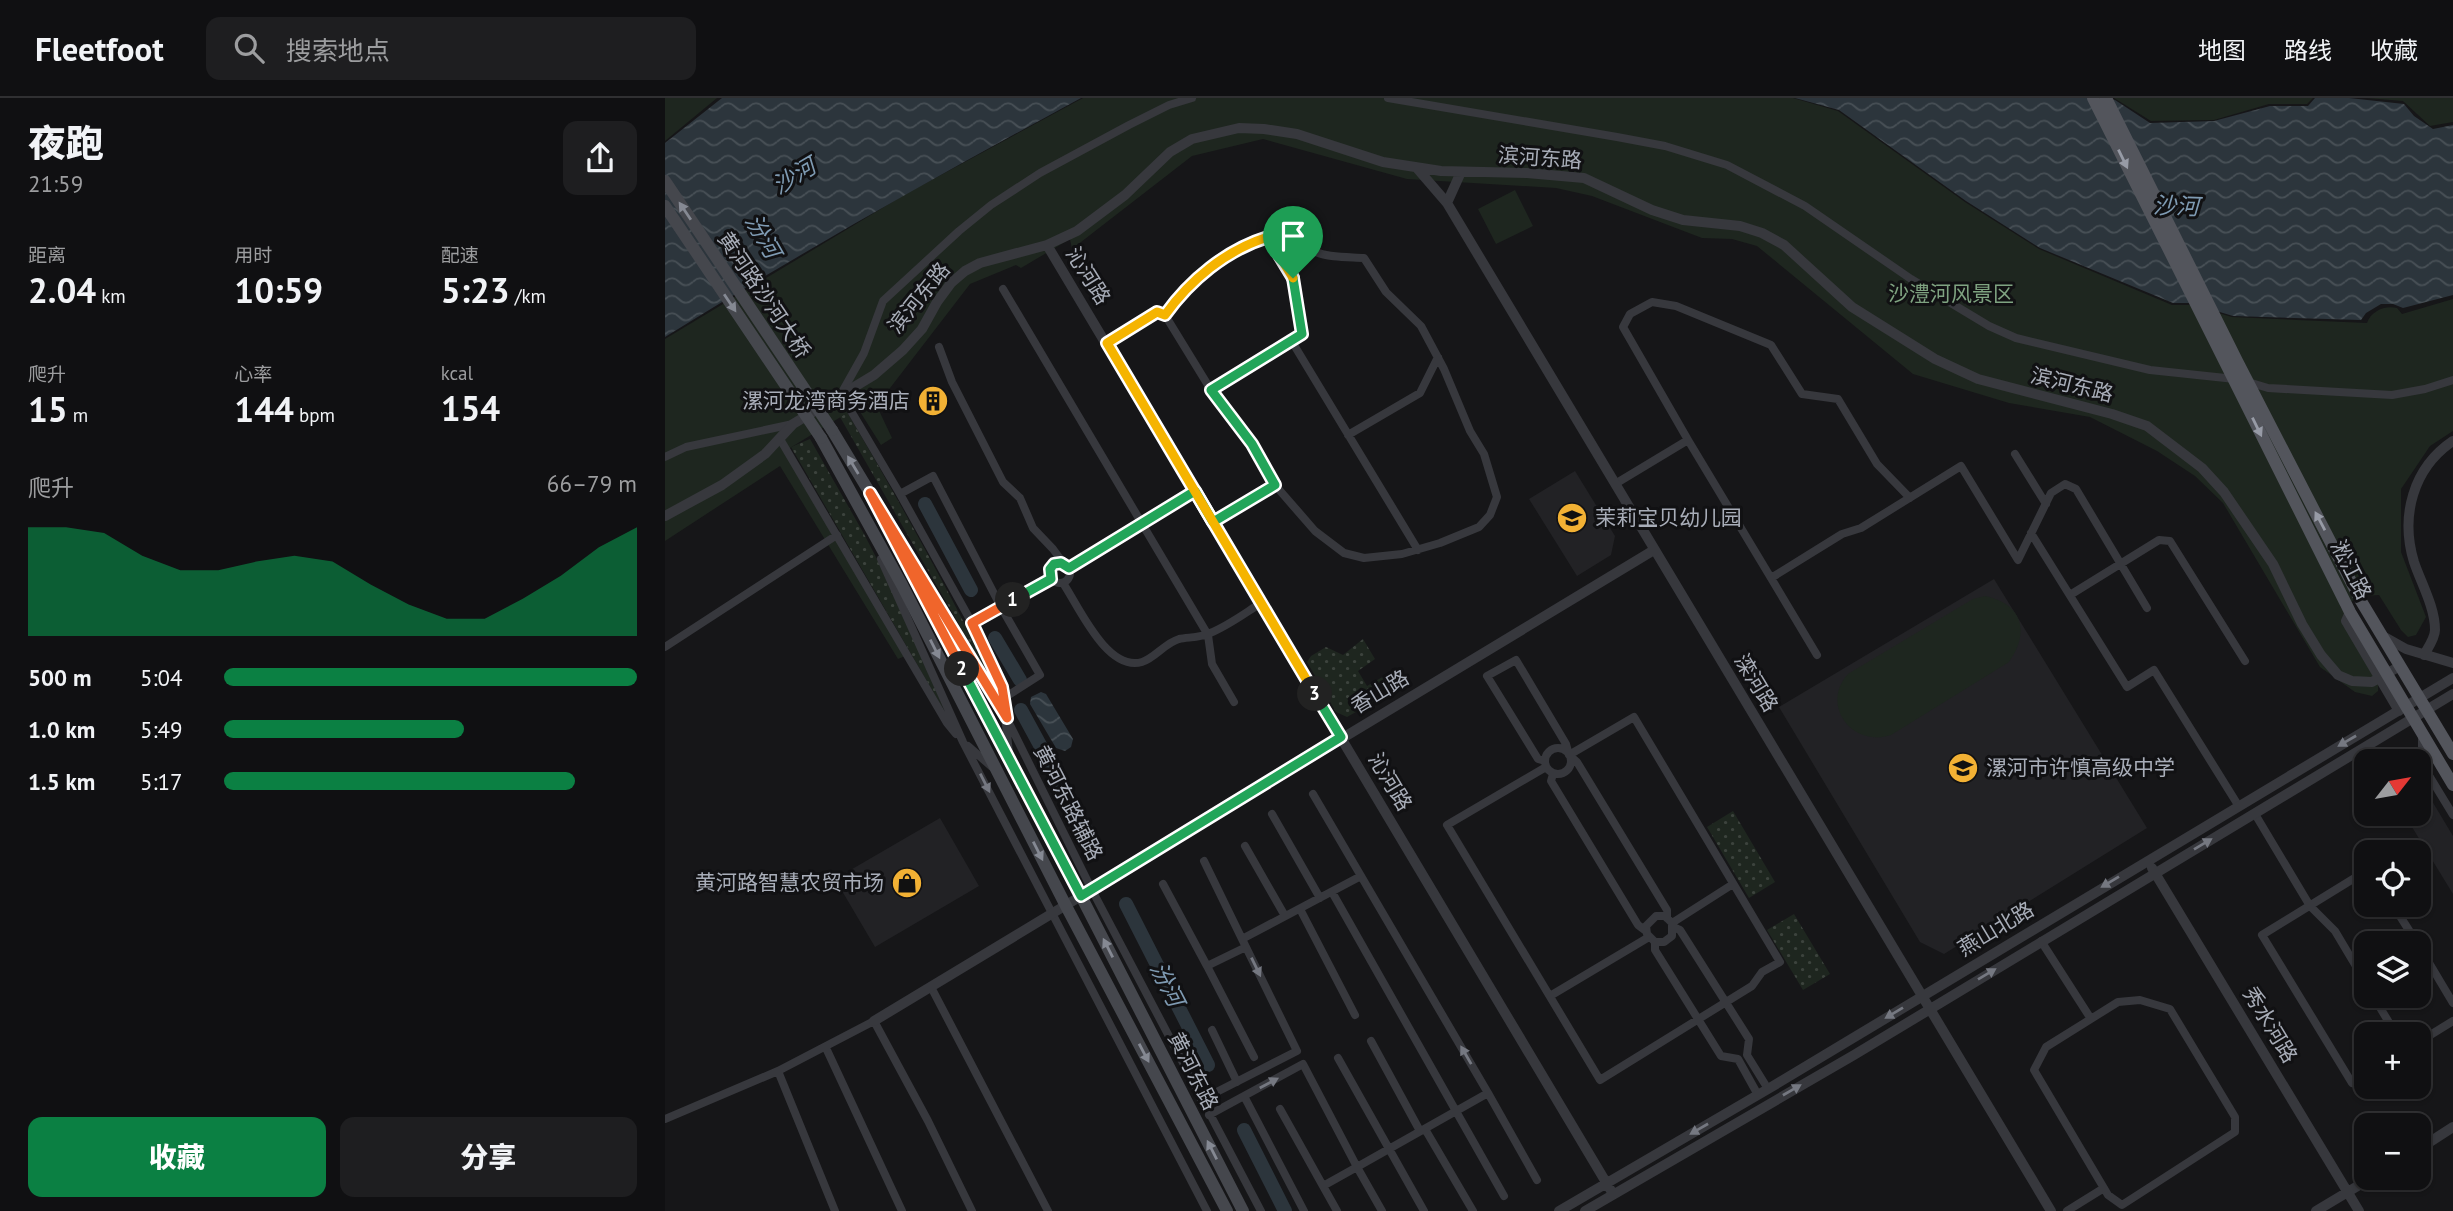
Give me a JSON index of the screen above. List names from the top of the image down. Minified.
{"streets":{"main road":["黄河路沙河大桥","淞江路","黄河东路"],"street":["滨河东路","沁河路","滦河路","香山路","黄河东路辅路","燕山北路","秀水河路"]},"crossings":[["滨河东路","沁河路"],["滨河东路","淞江路"],["滨河东路","滦河路"],["沁河路","香山路"],["沁河路","燕山北路"],["黄河路沙河大桥","黄河东路"],["淞江路","燕山北路"],["滦河路","香山路"],["滦河路","燕山北路"],["香山路","黄河东路辅路"],["香山路","黄河东路"],["黄河东路辅路","黄河东路"],["燕山北路","秀水河路"]],"water":["沙河","汾河"],"parks":["沙澧河风景区"],"places":{"building":["漯河龙湾商务酒店"],"school or university":["茉莉宝贝幼儿园","漯河市许慎高级中学"],"shop":["黄河路智慧农贸市场"]},"north":"top right","page":{"header":"Fleetfoot","search":"搜索地点","nav":["地图","路线","收藏"],"heading":["夜跑","21:59"],"stats":[["距离","2.04 km"],["用时","10:59"],["配速","5:23 /km"],["爬升","15 m"],["心率","144 bpm"],["kcal","154"]],"chart":["爬升","66–79 m"],"pins":["1","2","3"],"list":[{"name":"500 m","note":"5:04"},{"name":"1.0 km","note":"5:49"},{"name":"1.5 km","note":"5:17"}],"map_buttons":["+","−"],"buttons":["收藏","分享"]}}
